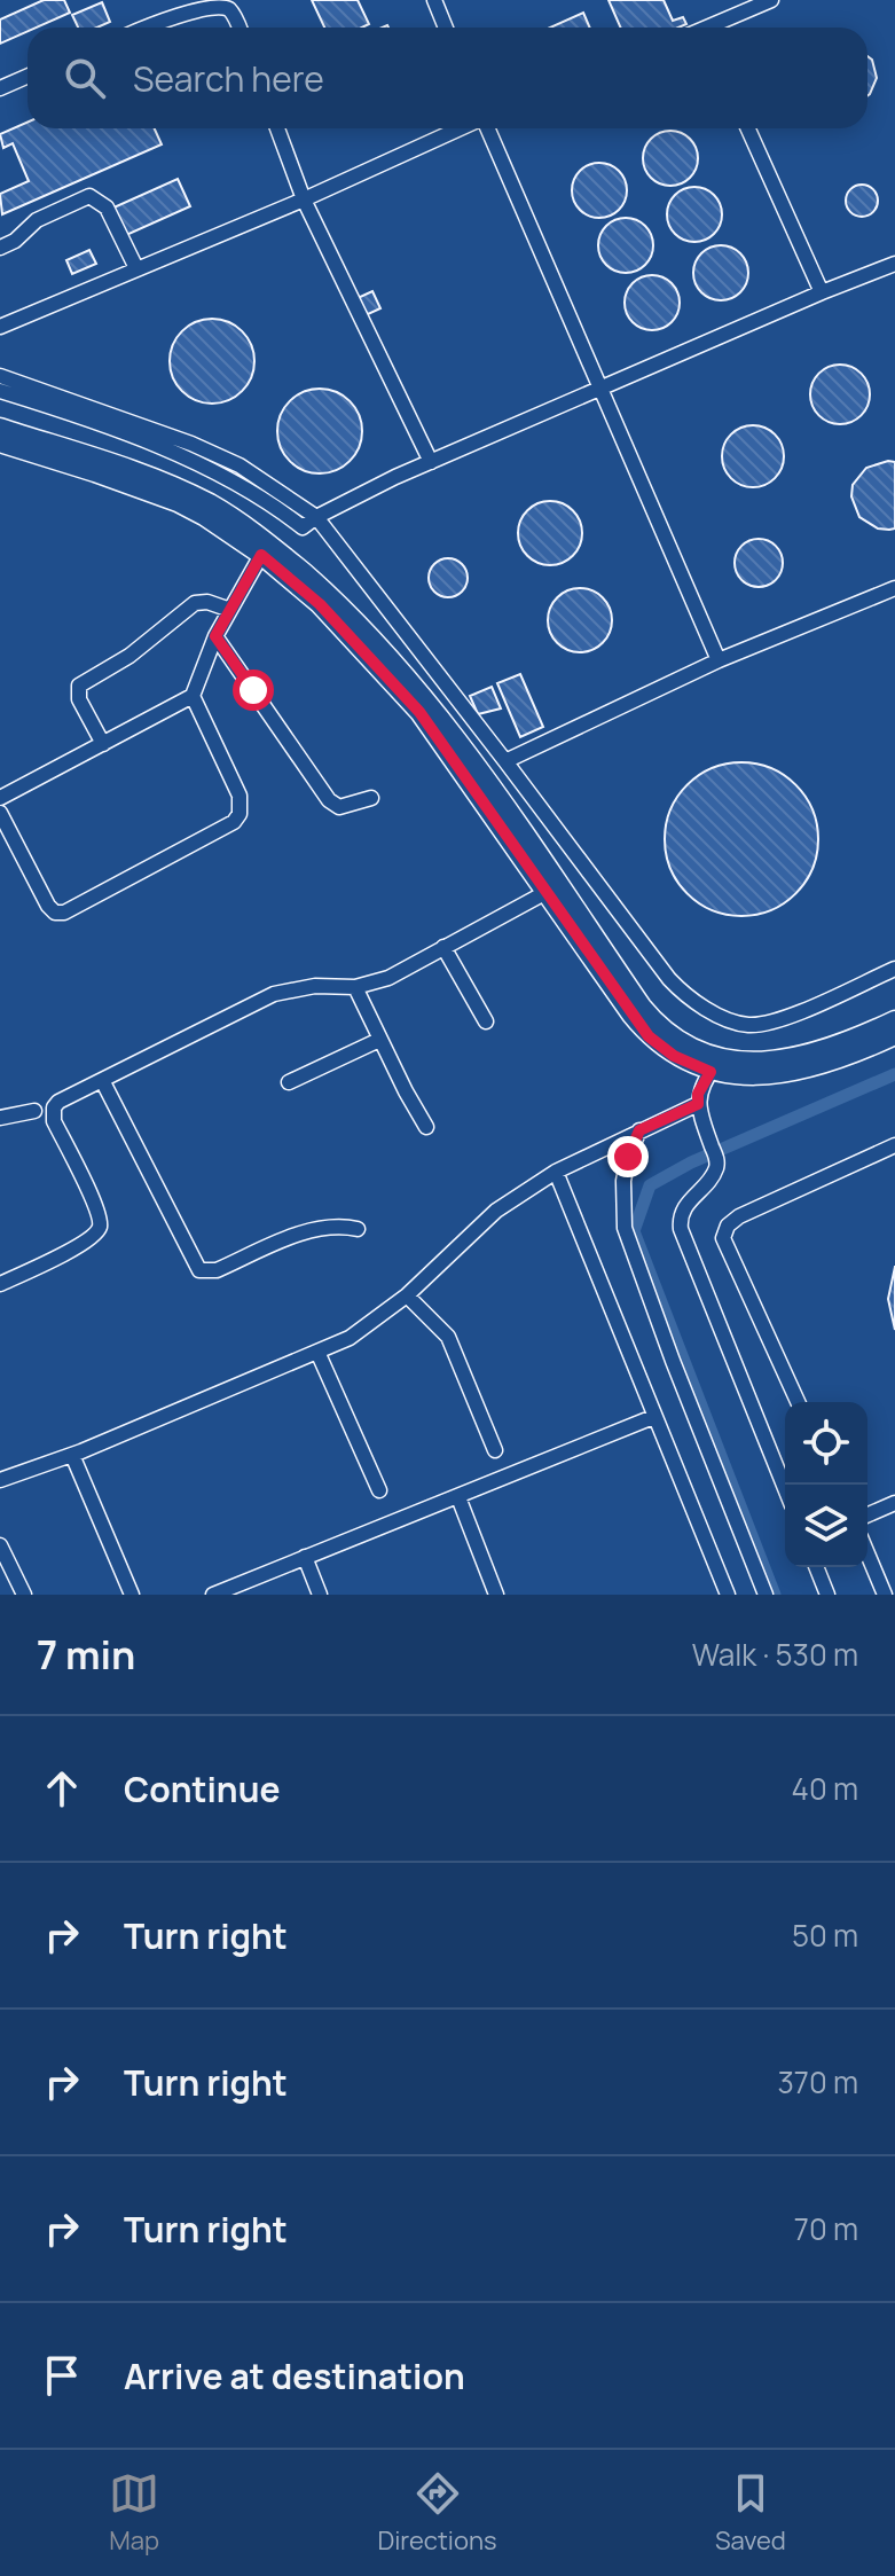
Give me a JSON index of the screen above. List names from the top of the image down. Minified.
{"page":{"search":"Search here","heading":["7 min","Walk · 530 m"],"list":[["Continue","40 m"],["Turn right","50 m"],["Turn right","370 m"],["Turn right","70 m"],"Arrive at destination"],"nav":["Map","Directions","Saved"]}}
